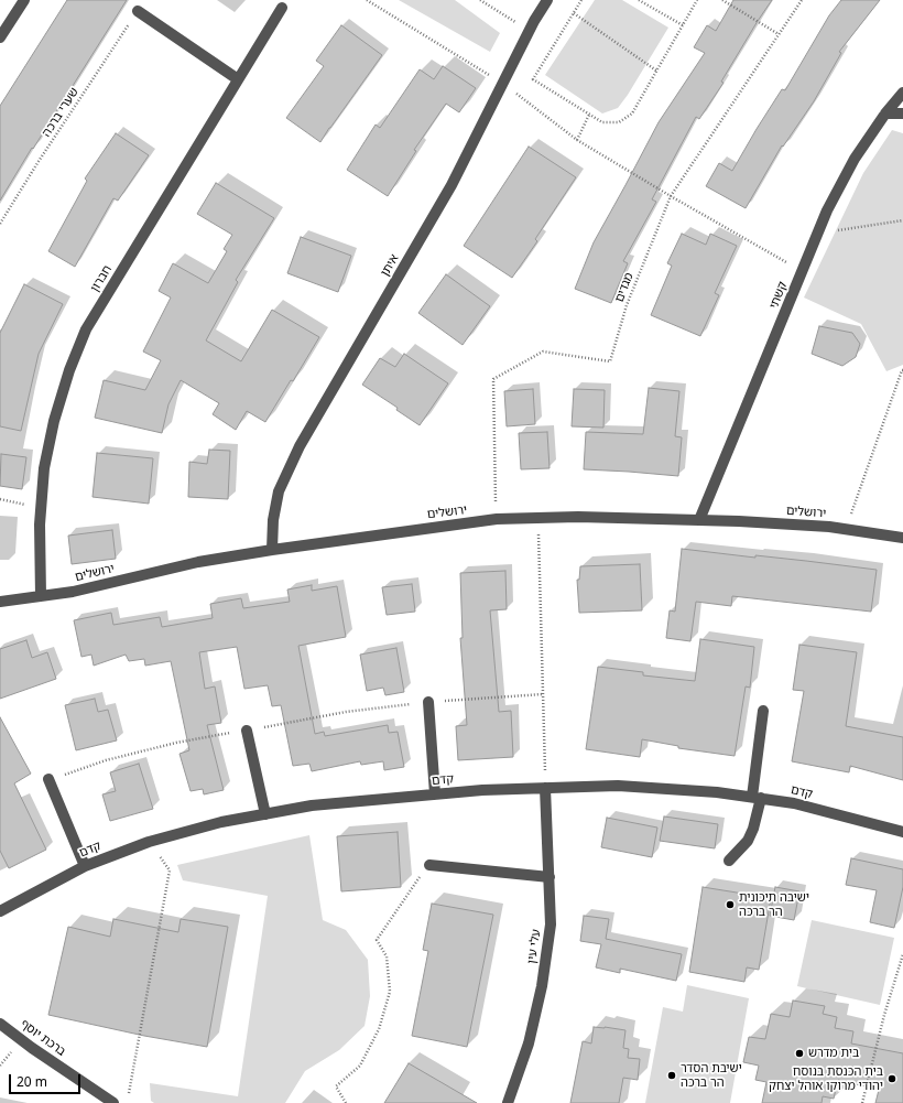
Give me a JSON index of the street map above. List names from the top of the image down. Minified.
{"streets":{"street":["איתן","חברון","קשתי","ירושלים","קדם","עלי עין","ברכת יוסף"],"path":["שערי ברכה","מגדים"]},"crossings":[["איתן","ירושלים"],["חברון","ירושלים"],["מגדים","ירושלים"],["קשתי","ירושלים"],["קדם","עלי עין"]],"places":["ישיבה תיכונית הר ברכה","בית מדרש","ישיבת הסדר הר ברכה","בית הכנסת בנוסח יהודי מרוקו אוהל יצחק"],"scale_bar":"20 m"}
